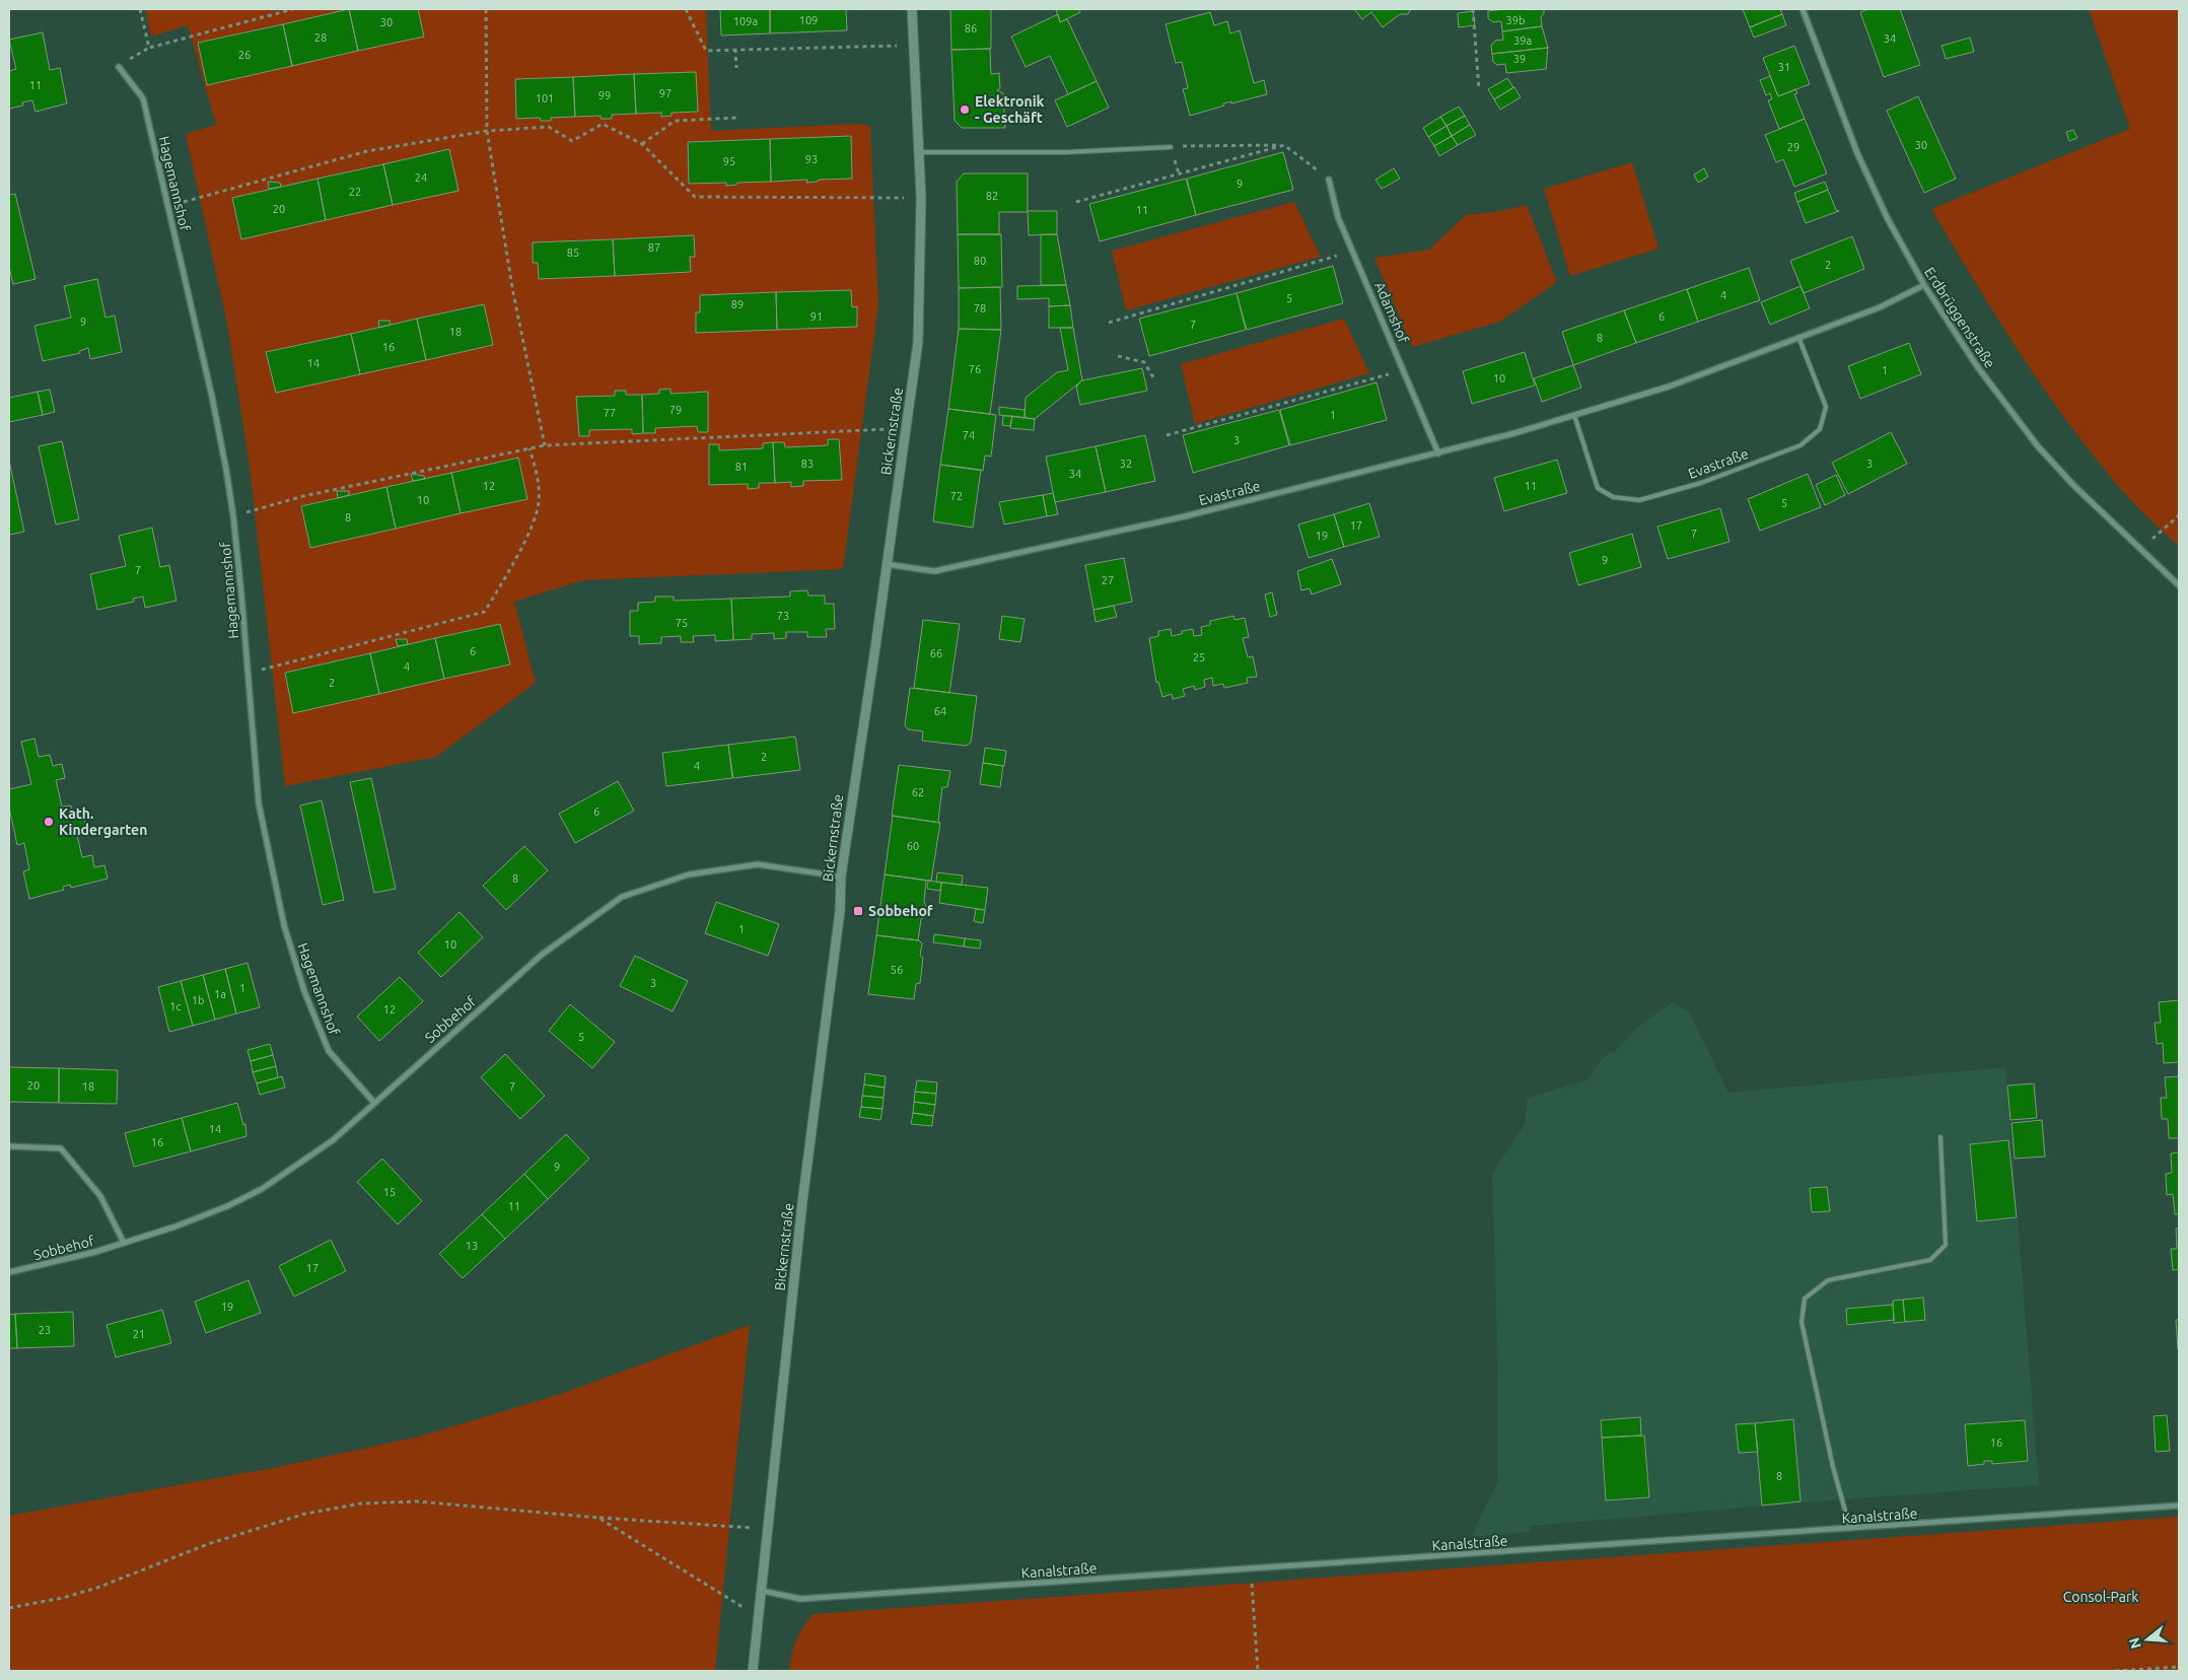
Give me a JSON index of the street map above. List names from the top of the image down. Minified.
{"streets":{"street":["Hagemannshof","Adamshof","Erdbrüggenstraße","Bickernstraße","Evastraße","Sobbehof","Kanalstraße"]},"crossings":[["Hagemannshof","Sobbehof"],["Adamshof","Evastraße"],["Erdbrüggenstraße","Evastraße"],["Bickernstraße","Evastraße"],["Bickernstraße","Sobbehof"],["Bickernstraße","Kanalstraße"]],"parks":["Consol-Park"],"places":{"other":["Elektronik - Geschäft","Kath. Kindergarten"],"transit":["Sobbehof"]},"house_numbers":["109","39b","109a","30","86","28","34","39a","26","39","31","11","97","99","101","30","29","93","95","24","9","22","82","20","11","87","85","80","2","4","5","89","78","91","6","9","7","18","8","16","14","76","1","10","79","77","1","74","3","83","32","3","81","34","12","11","72","10","5","8","17","7","19","9","7","27","73","75","6","66","25","4","2","64","2","4","62","6","60","8","1","10","56","3","1","1a","1b","1c","12","5","20","18","7","14","16","9","15","11","13","17","19","23","21","16","8"],"north":"left"}
